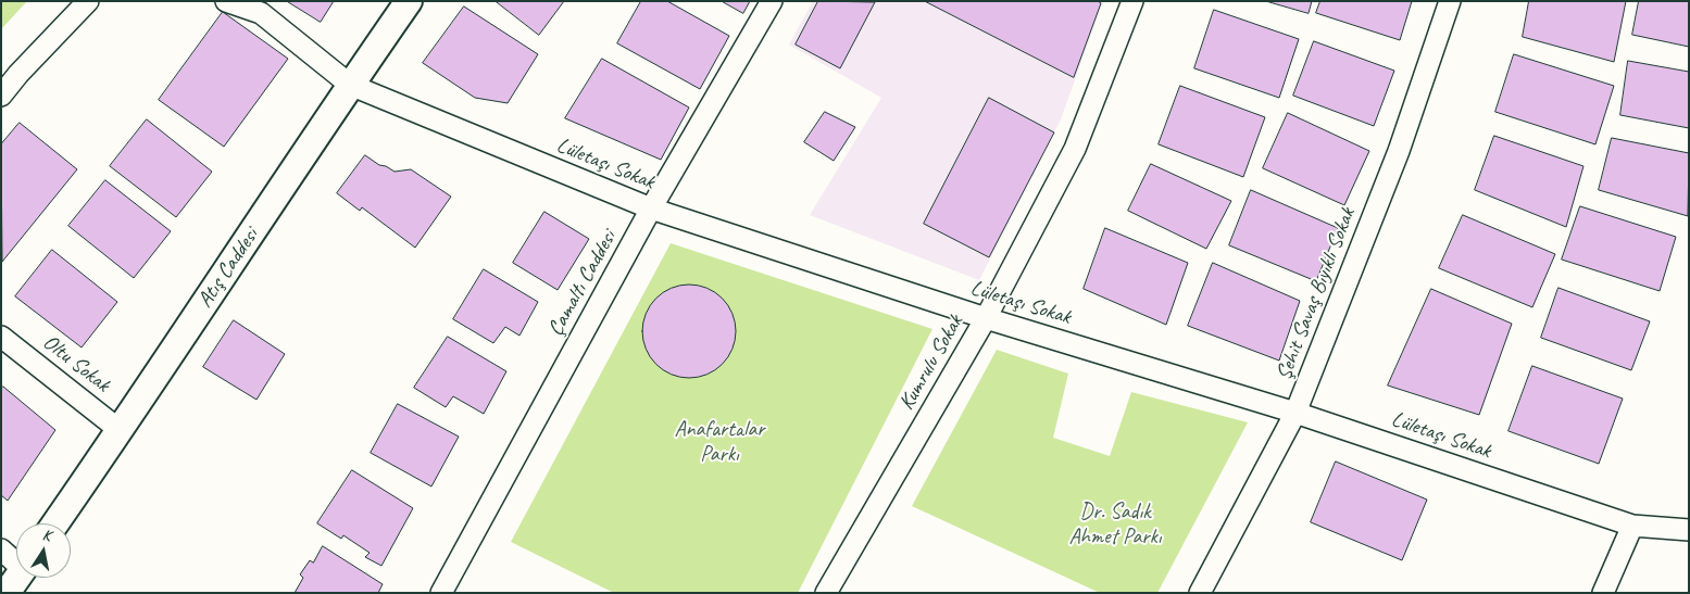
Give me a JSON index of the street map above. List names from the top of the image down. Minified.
{"streets":{"street":["Lületaşı Sokak","Atış Caddesi","Çamaltı Caddesi","Şehit Savaş Bıyıklı Sokak","Kumrulu Sokak","Oltu Sokak"]},"crossings":[["Lületaşı Sokak","Atış Caddesi"],["Lületaşı Sokak","Çamaltı Caddesi"],["Lületaşı Sokak","Şehit Savaş Bıyıklı Sokak"],["Lületaşı Sokak","Kumrulu Sokak"],["Atış Caddesi","Oltu Sokak"]],"parks":["Anafartalar Parkı","Dr. Sadık Ahmet Parkı"],"north":"top"}
